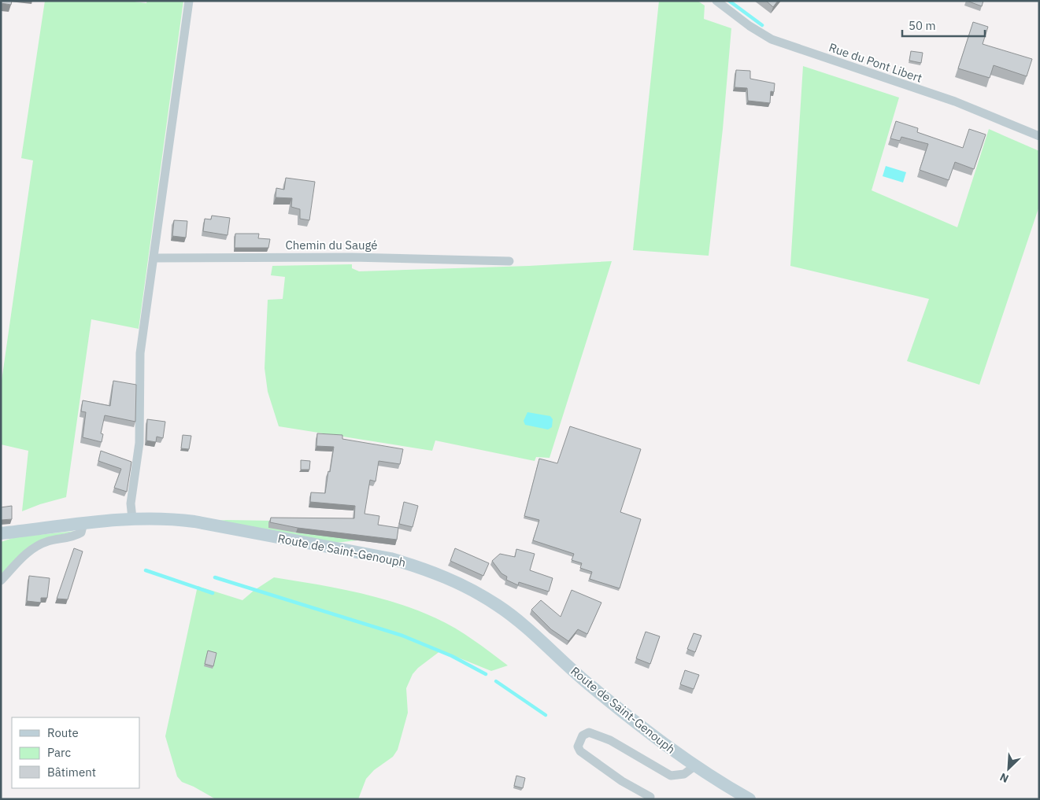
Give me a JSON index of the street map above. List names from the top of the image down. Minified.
{"streets":{"street":["Rue du Pont Libert","Chemin du Saugé","Route de Saint-Genouph"]},"legend":["Route","Parc","Bâtiment"],"scale_bar":"50 m","north":"bottom left"}
